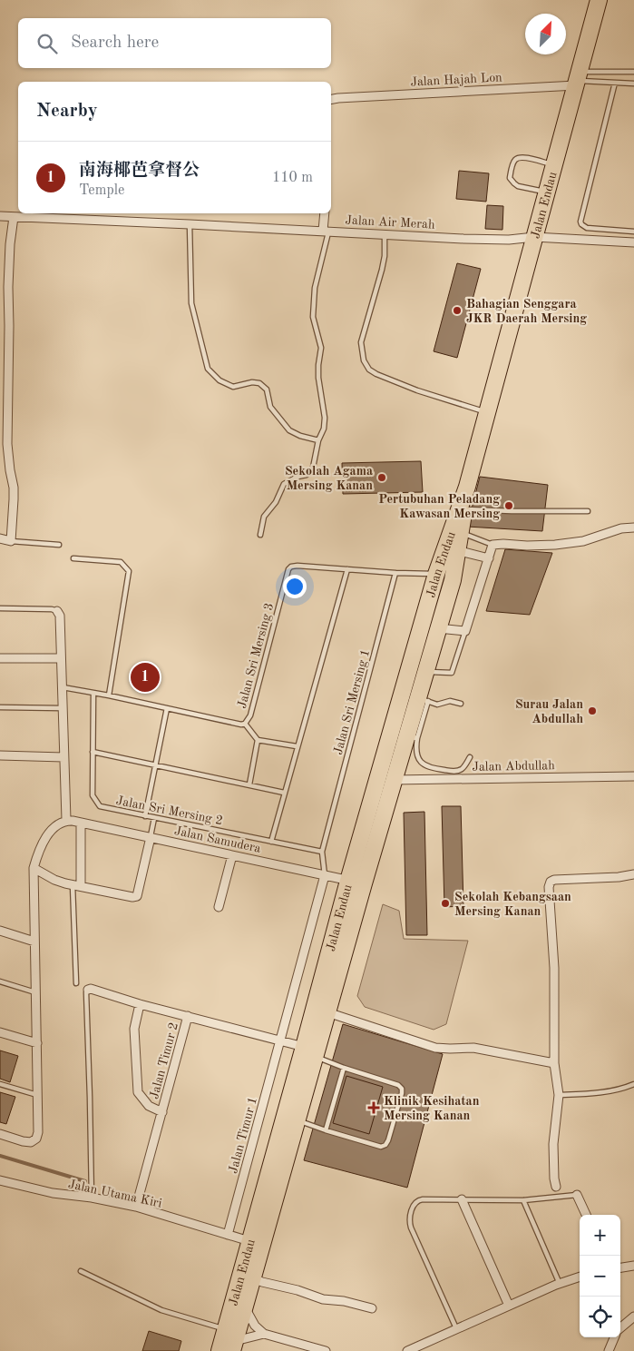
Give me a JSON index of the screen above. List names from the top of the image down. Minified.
{"streets":{"highway":["Jalan Endau"],"street":["Jalan Hajah Lon","Jalan Air Merah","Jalan Abdullah","Jalan Samudera","Jalan Timur 2","Jalan Timur 1","Jalan Utama Kiri"],"lane":["Jalan Sri Mersing 3","Jalan Sri Mersing 1","Jalan Sri Mersing 2"]},"crossings":[["Jalan Hajah Lon","Jalan Endau"],["Jalan Endau","Jalan Air Merah"],["Jalan Endau","Jalan Abdullah"],["Jalan Endau","Jalan Samudera"],["Jalan Endau","Jalan Utama Kiri"],["Jalan Sri Mersing 3","Jalan Sri Mersing 2"],["Jalan Sri Mersing 1","Jalan Sri Mersing 2"],["Jalan Sri Mersing 1","Jalan Samudera"],["Jalan Sri Mersing 1","Jalan Timur 1"],["Jalan Samudera","Jalan Timur 1"],["Jalan Timur 2","Jalan Utama Kiri"],["Jalan Timur 1","Jalan Utama Kiri"]],"places":{"other":["Bahagian Senggara JKR Daerah Mersing","Sekolah Agama Mersing Kanan","Pertubuhan Peladang Kawasan Mersing","Surau Jalan Abdullah","Sekolah Kebangsaan Mersing Kanan"],"health":["Klinik Kesihatan Mersing Kanan"]},"north":"top right","page":{"search":"Search here","heading":"Nearby","list":[{"mark":"1","name":"南海椰芭拿督公","note":"Temple","value":"110 m"}],"pins":"1","map_buttons":["+","−"]}}
